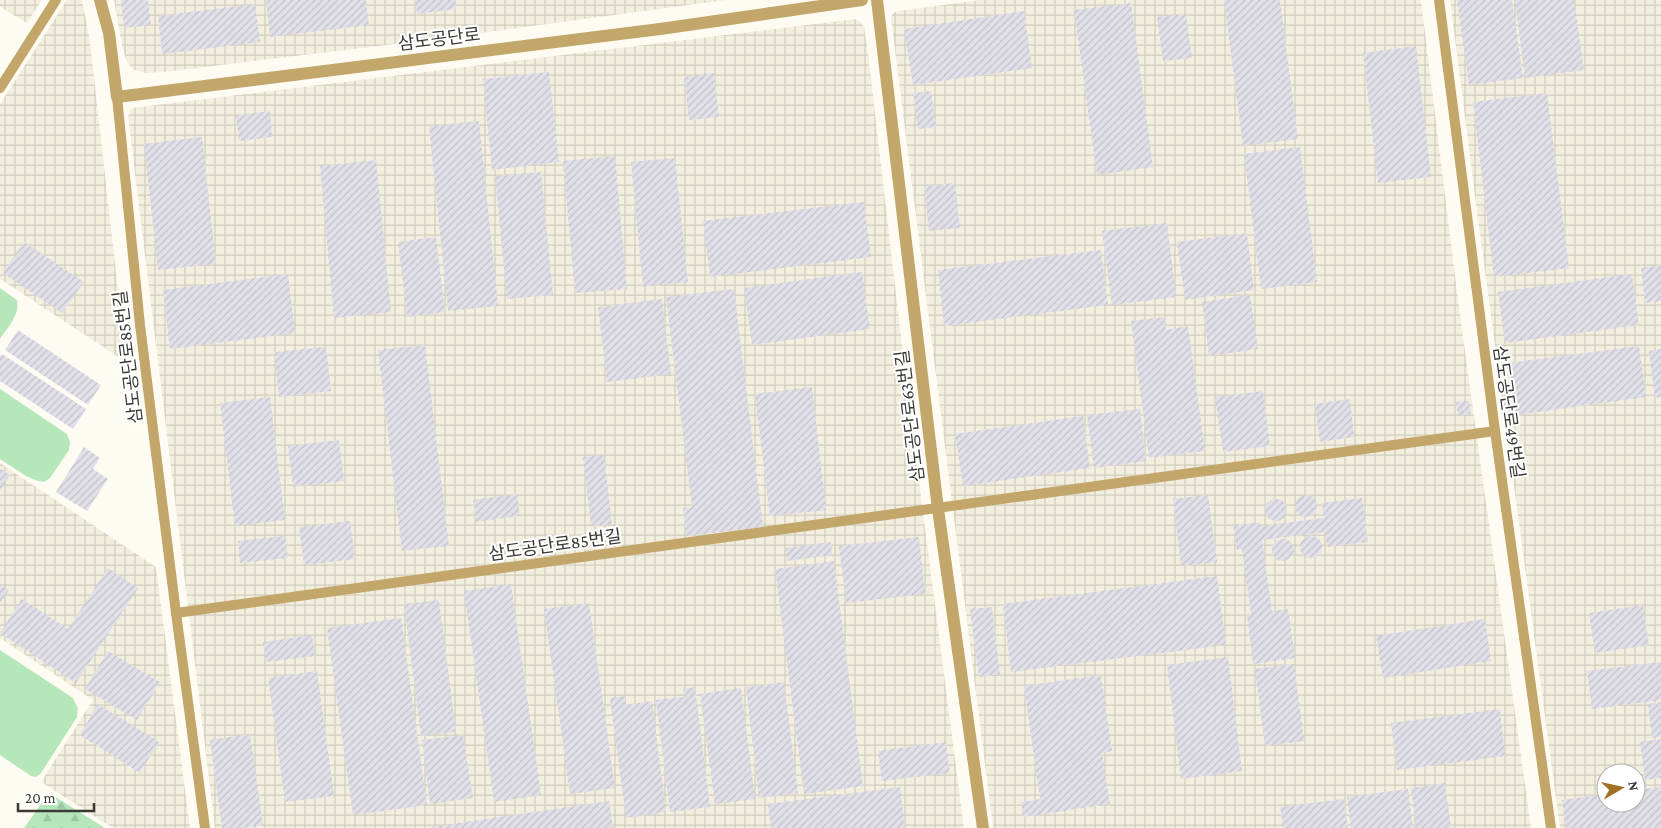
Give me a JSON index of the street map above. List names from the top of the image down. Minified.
{"streets":{"street":["삼도공단로","삼도공단로63번길"],"lane":["삼도공단로85번길","삼도공단로49번길"]},"crossings":[["삼도공단로","삼도공단로85번길"],["삼도공단로85번길","삼도공단로49번길"],["삼도공단로85번길","삼도공단로63번길"]],"scale_bar":"20 m","north":"right"}
